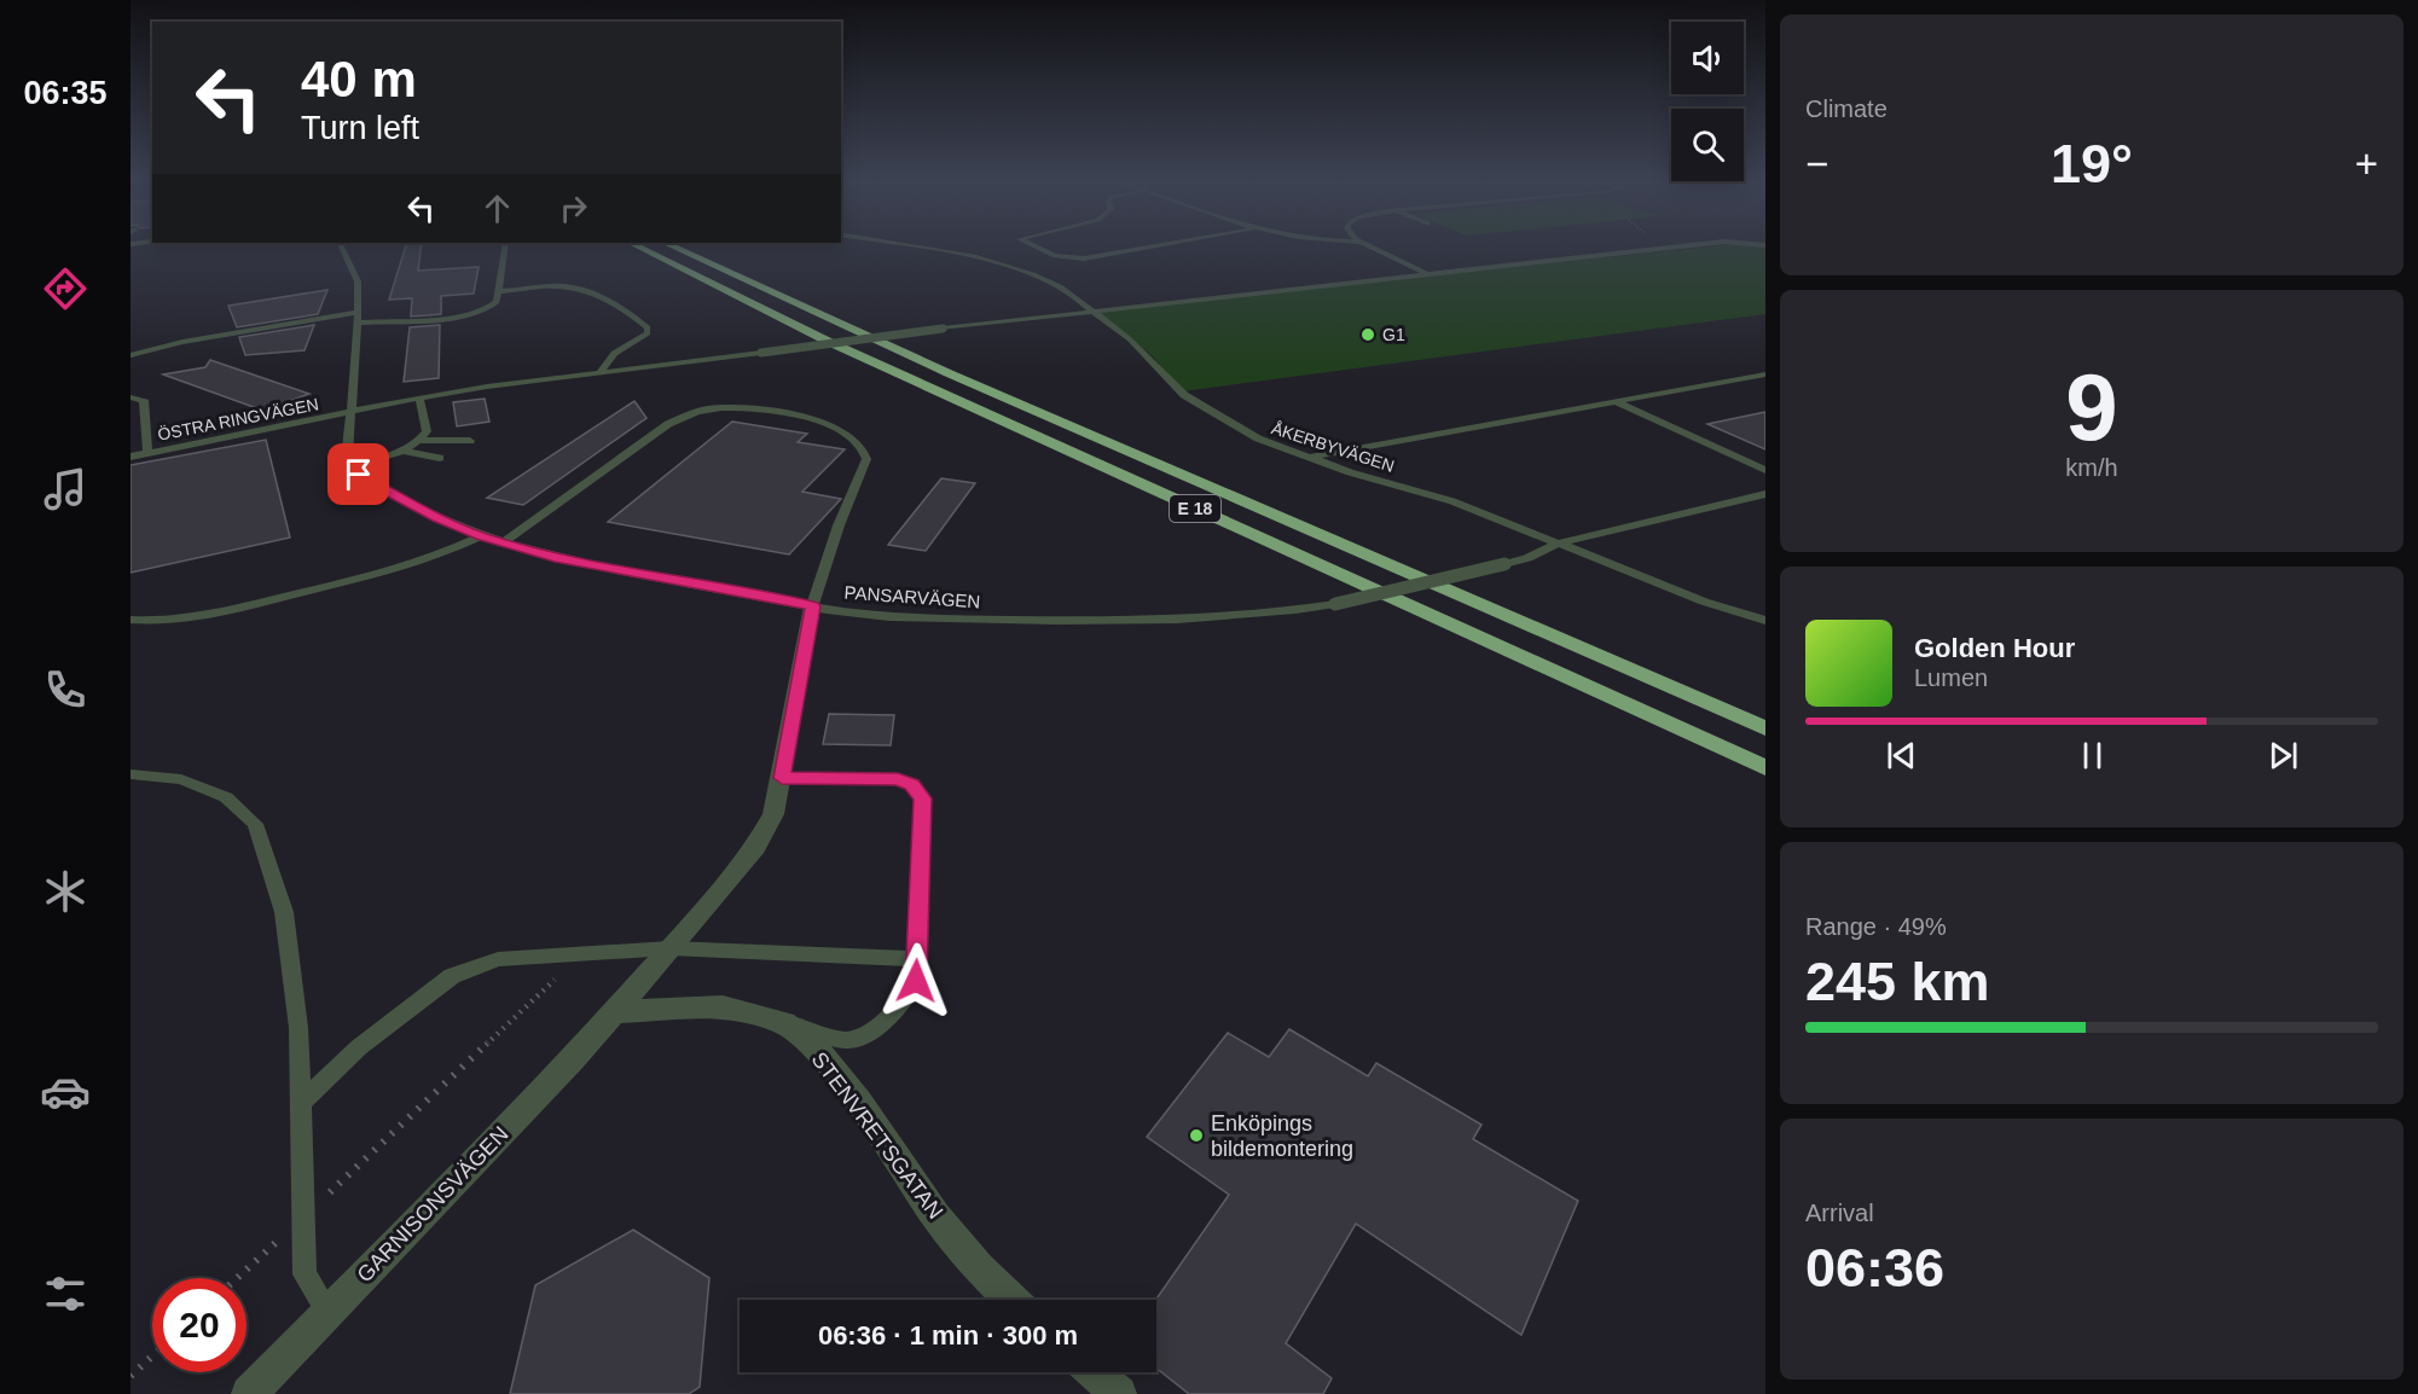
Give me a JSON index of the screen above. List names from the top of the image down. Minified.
{"streets":{"highway":["E 18"],"street":["STENVRETSGATAN","GARNISONSVÄGEN"],"lane":["ÖSTRA RINGVÄGEN","ÅKERBYVÄGEN","PANSARVÄGEN"]},"crossings":[["ÖSTRA RINGVÄGEN","ÅKERBYVÄGEN"],["ÅKERBYVÄGEN","PANSARVÄGEN"],["PANSARVÄGEN","GARNISONSVÄGEN"],["STENVRETSGATAN","GARNISONSVÄGEN"]],"places":["G1","Enköpings bildemontering"],"page":{"tabs":"06:35","tile":["Climate",["9","km/h"],["Range · 49%","245 km"],["Arrival","06:36"]],"turn":["40 m","Turn left"],"heat":["−","19°","+"],"song":["Golden Hour","Lumen"],"limit":"20","trip":"06:36 · 1 min · 300 m"}}
